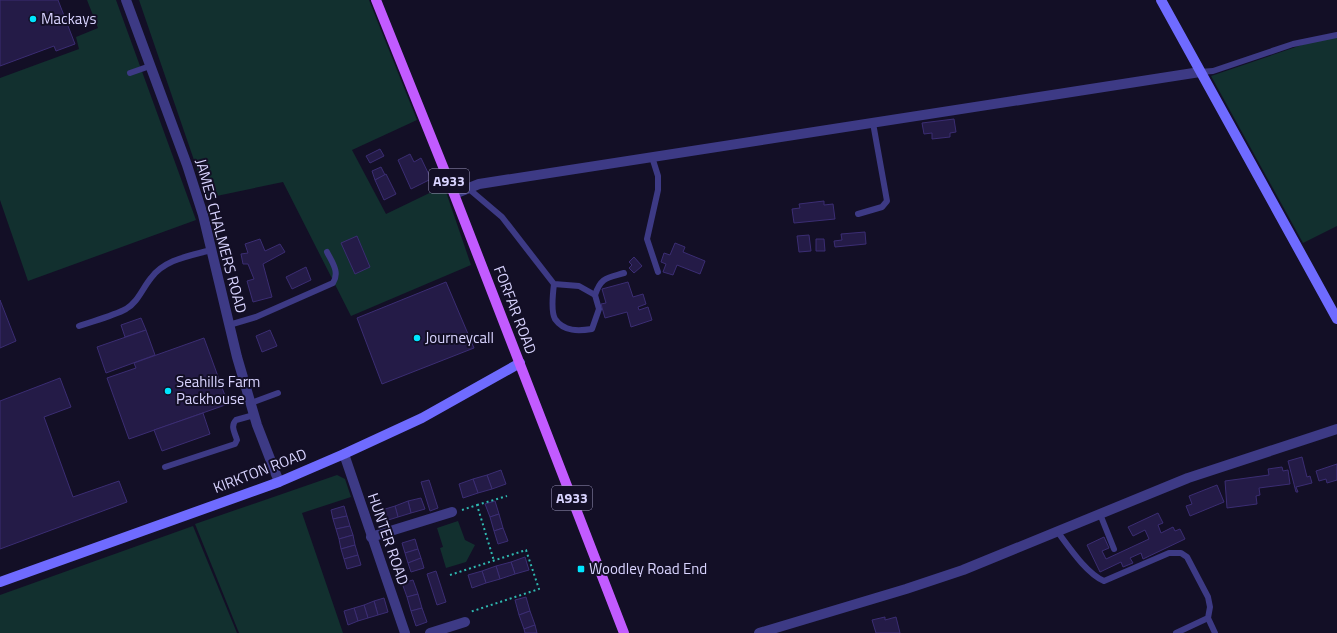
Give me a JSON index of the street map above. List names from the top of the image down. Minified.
{"streets":{"main road":["A933","FORFAR ROAD"],"street":["JAMES CHALMERS ROAD","KIRKTON ROAD","HUNTER ROAD"]},"crossings":[["JAMES CHALMERS ROAD","KIRKTON ROAD"],["FORFAR ROAD","KIRKTON ROAD"],["KIRKTON ROAD","HUNTER ROAD"]],"places":{"other":["Mackays","Journeycall","Seahills Farm Packhouse"],"transit":["Woodley Road End"]}}
